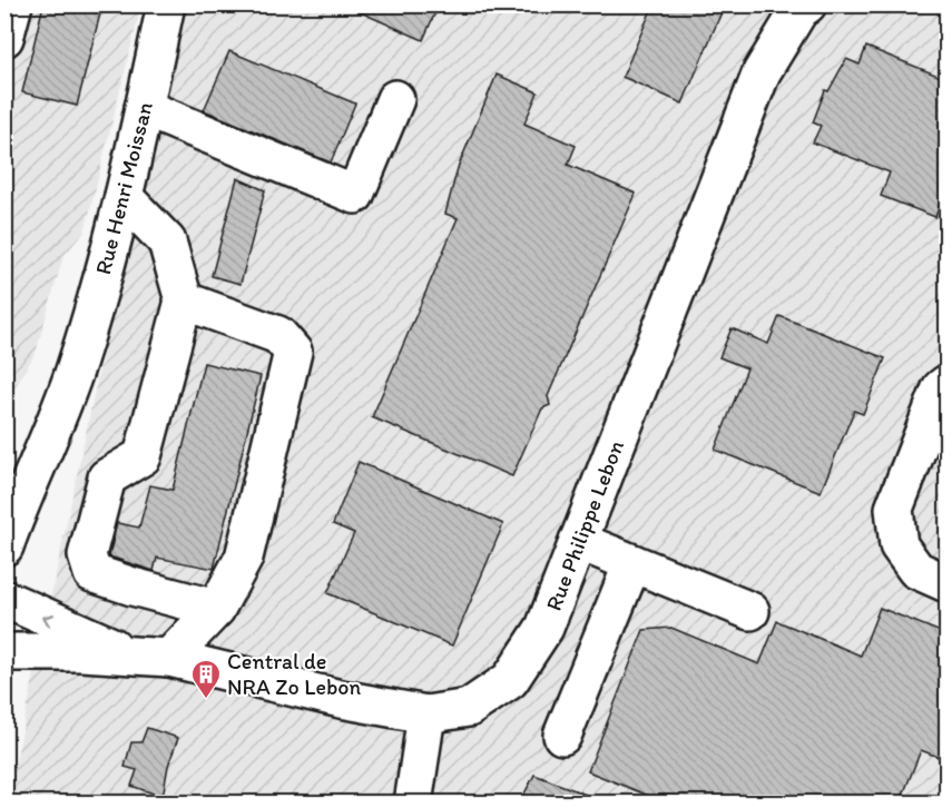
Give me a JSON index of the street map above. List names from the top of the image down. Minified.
{"streets":{"street":["Rue Henri Moissan","Rue Philippe Lebon"]},"places":{"building":["Central de NRA Zo Lebon"]}}
